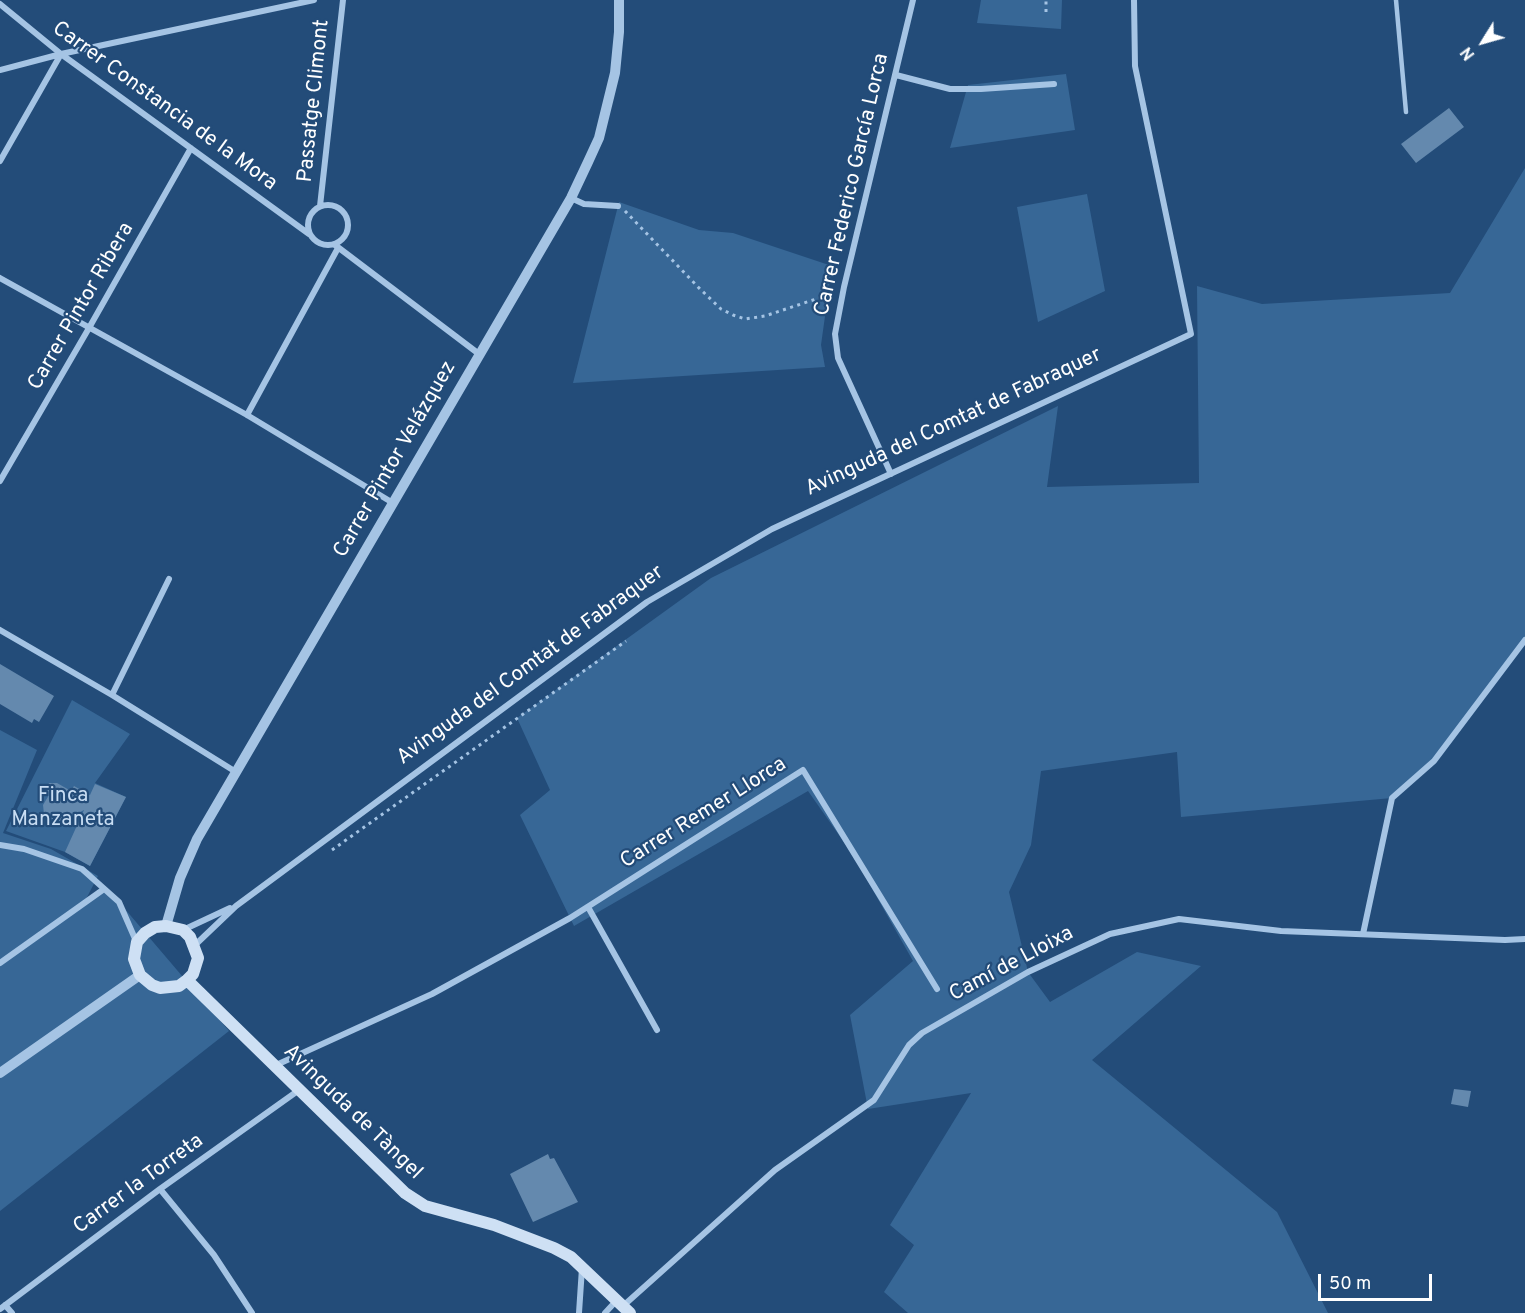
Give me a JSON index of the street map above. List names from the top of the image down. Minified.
{"streets":{"main road":["Avinguda de Tàngel"],"street":["Passatge Climont","Carrer Constancia de la Mora","Carrer Federico García Lorca","Carrer Pintor Ribera","Avinguda del Comtat de Fabraquer","Carrer Pintor Velázquez","Carrer Remer Llorca","Camí de Lloixa","Carrer la Torreta"]},"crossings":[["Passatge Climont","Carrer Constancia de la Mora"],["Carrer Constancia de la Mora","Carrer Pintor Ribera"],["Carrer Federico García Lorca","Avinguda del Comtat de Fabraquer"],["Avinguda del Comtat de Fabraquer","Carrer Pintor Velázquez"],["Avinguda del Comtat de Fabraquer","Avinguda de Tàngel"],["Carrer Pintor Velázquez","Avinguda de Tàngel"],["Carrer Remer Llorca","Avinguda de Tàngel"],["Camí de Lloixa","Avinguda de Tàngel"],["Avinguda de Tàngel","Carrer la Torreta"]],"parks":["Finca Manzaneta"],"scale_bar":"50 m","north":"bottom left"}
